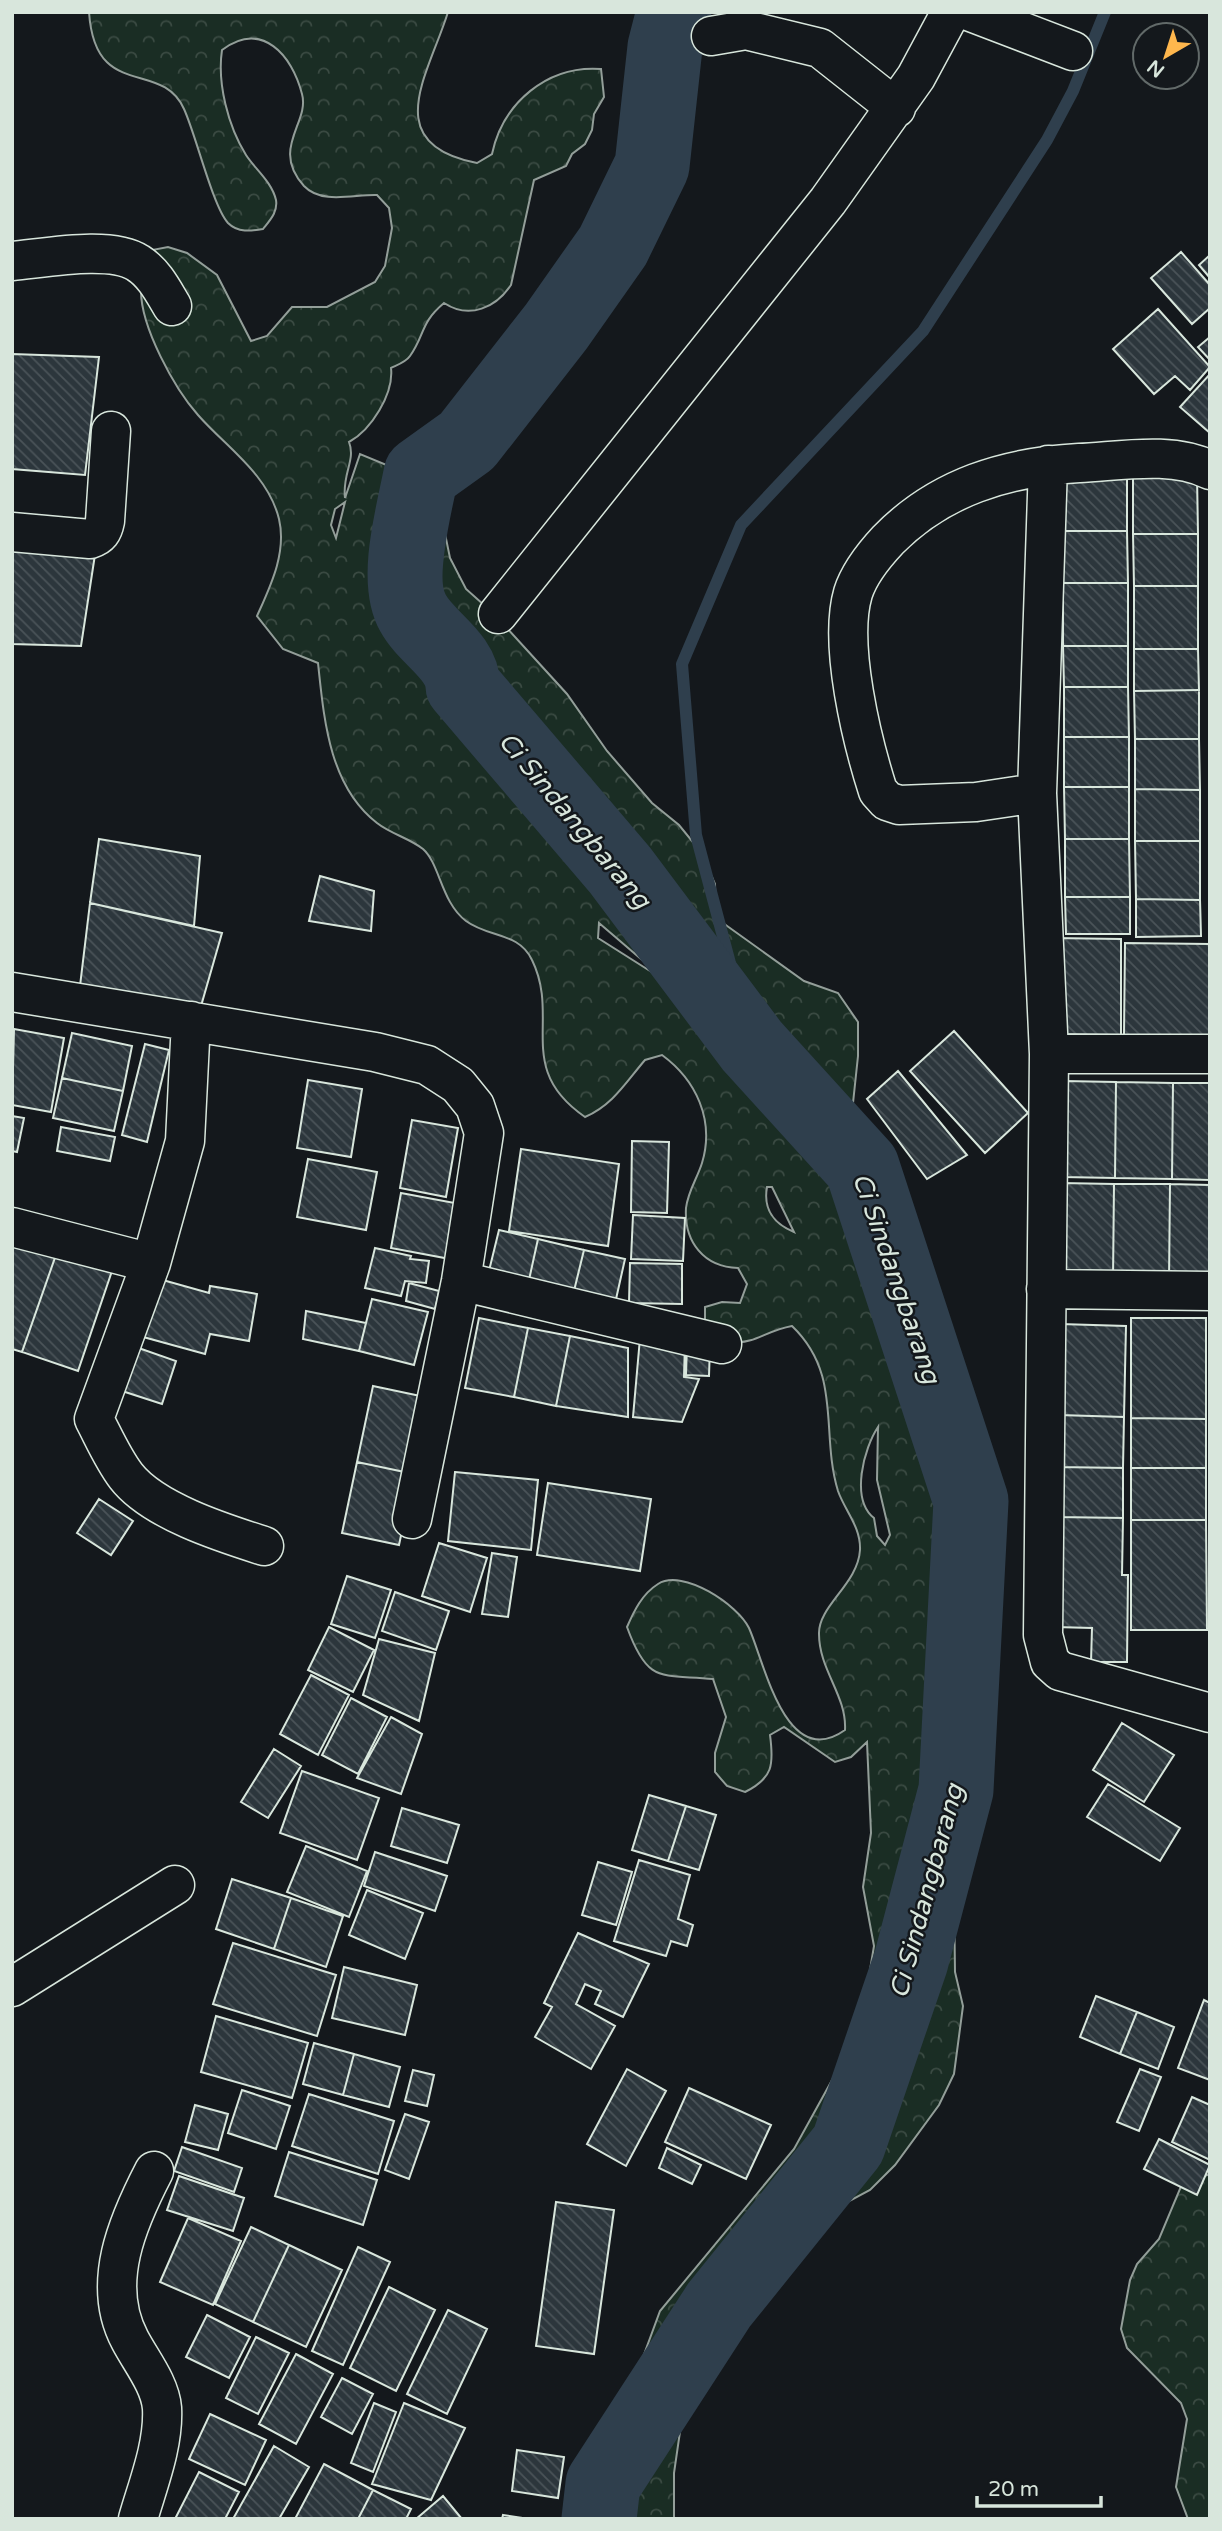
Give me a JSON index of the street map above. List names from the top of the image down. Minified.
{"water":["Ci Sindangbarang"],"scale_bar":"20 m","north":"bottom left"}
